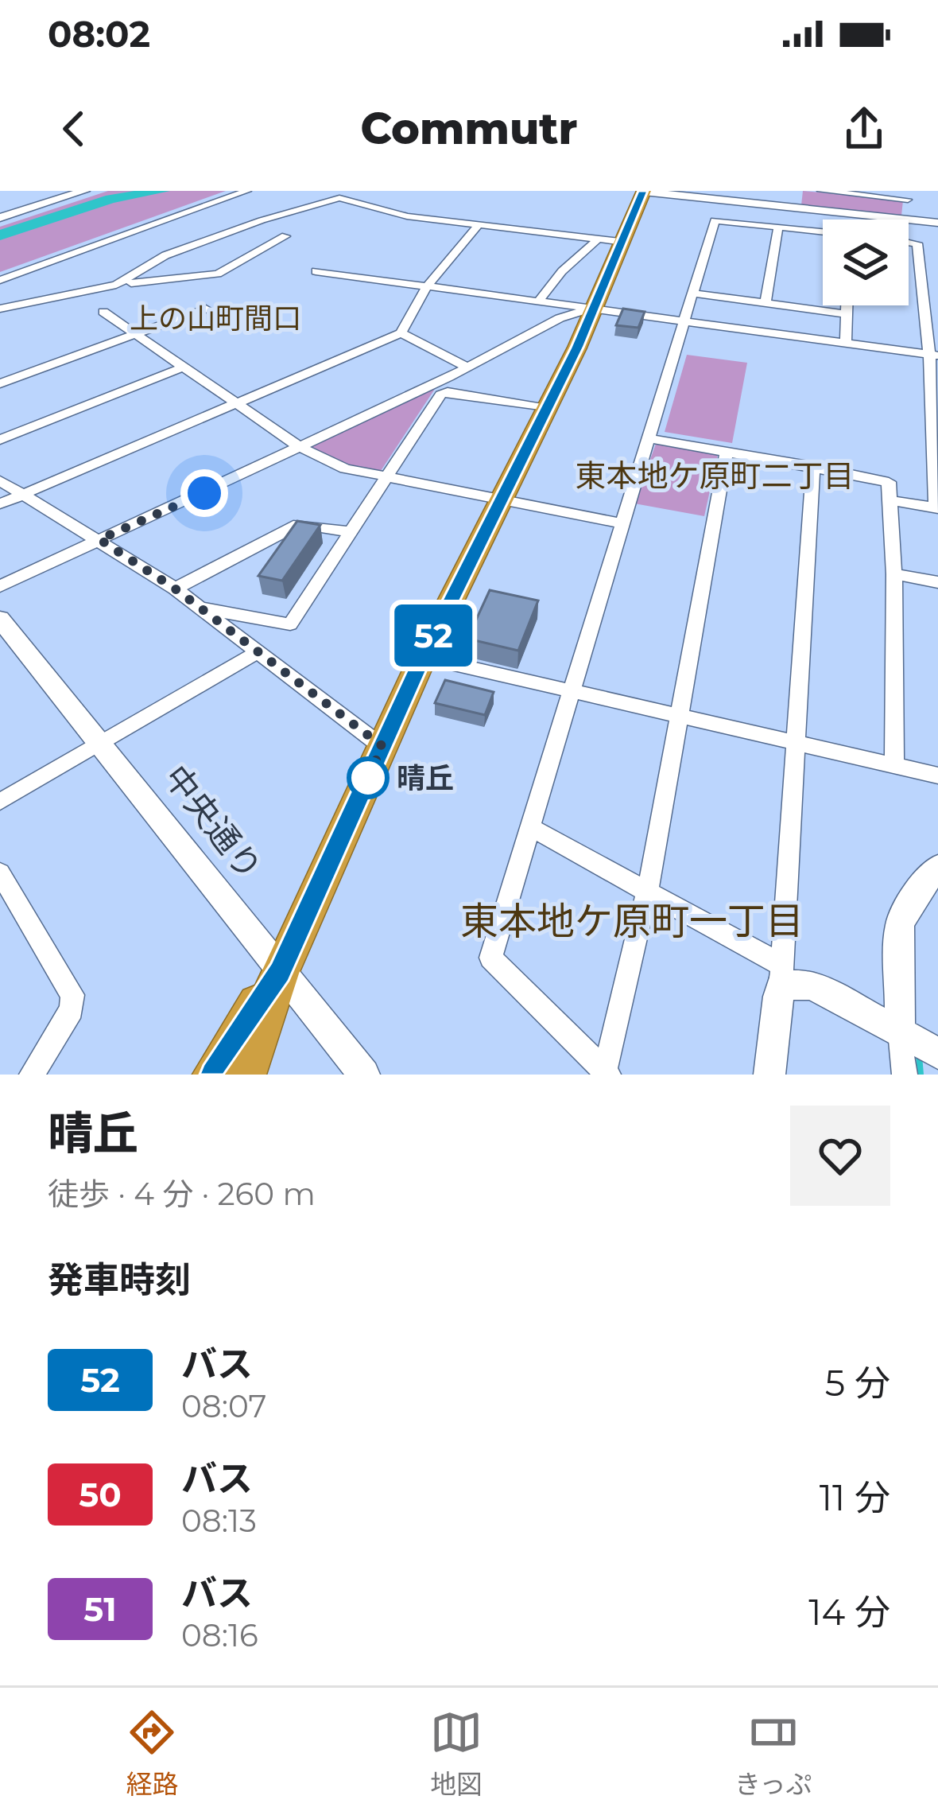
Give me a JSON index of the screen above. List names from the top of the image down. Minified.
{"streets":{"street":["中央通り"]},"districts":["上の山町間口","東本地ケ原町二丁目","東本地ケ原町一丁目"],"places":["晴丘"],"lines":["bus line 52"],"page":{"status":"08:02","header":"Commutr","on_map":"52","heading":[["晴丘","徒歩 · 4 分 · 260 m"],"発車時刻"],"list":[{"mark":"52","name":"バス","note":"08:07","value":"5 分"},{"mark":"50","name":"バス","note":"08:13","value":"11 分"},{"mark":"51","name":"バス","note":"08:16","value":"14 分"}],"tabs":["経路","地図","きっぷ"]}}
